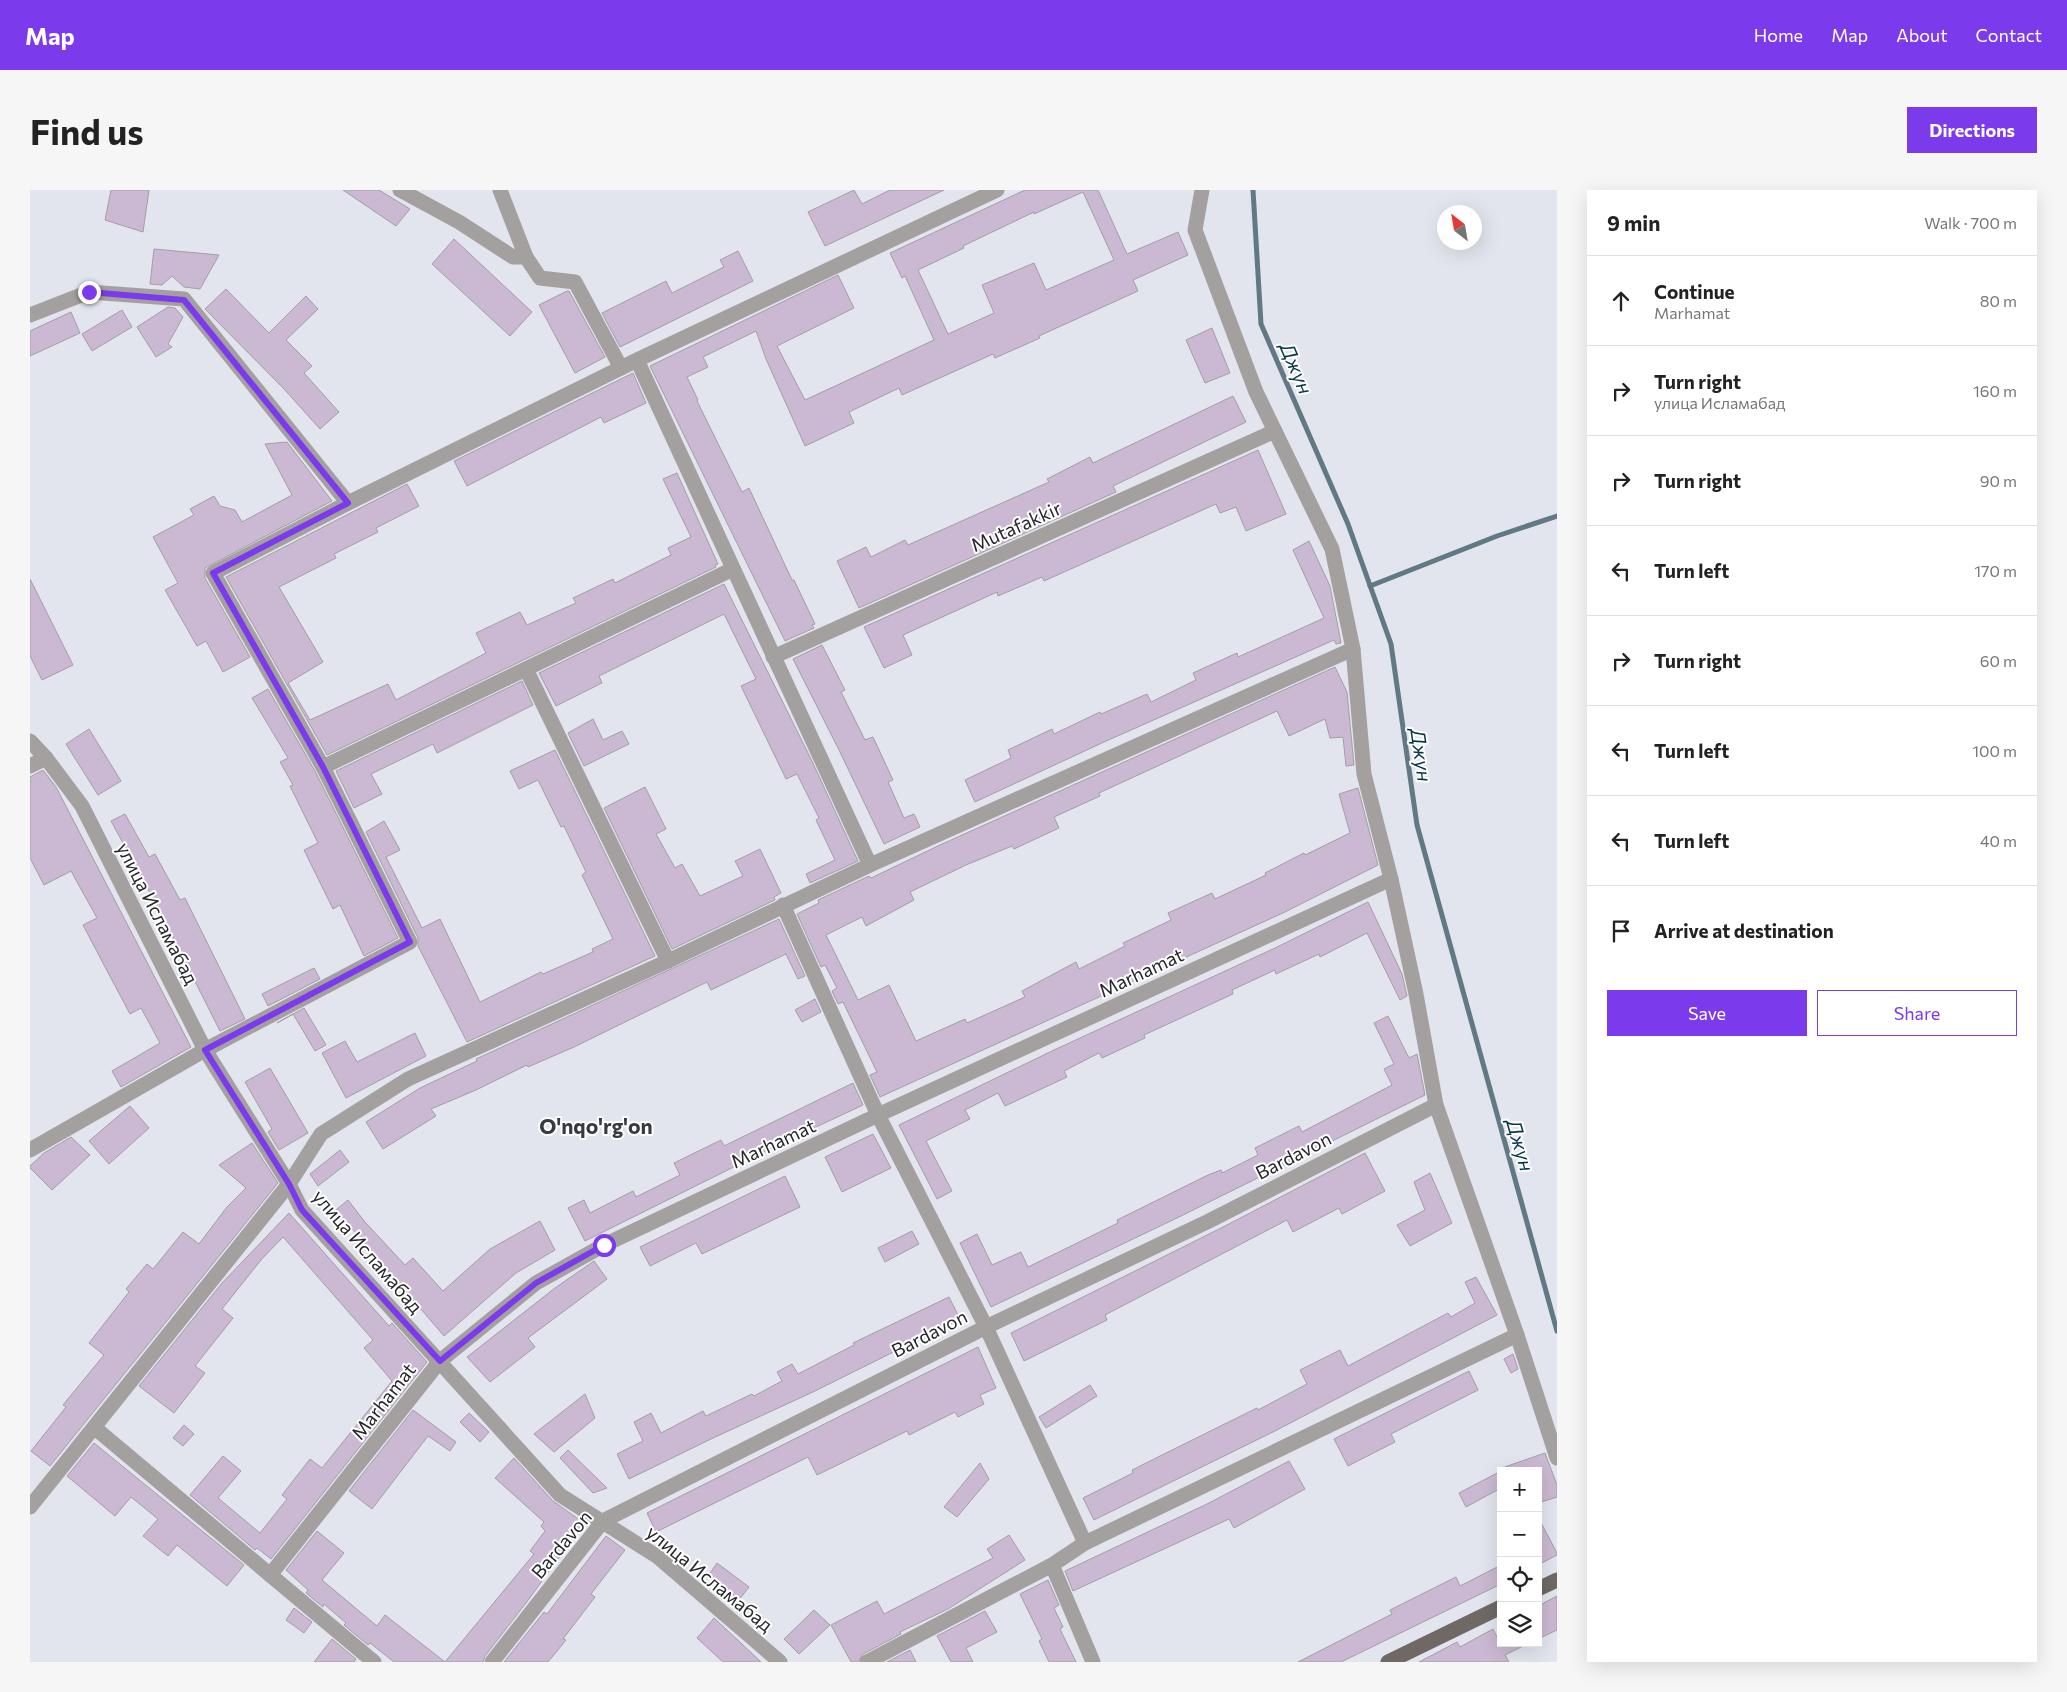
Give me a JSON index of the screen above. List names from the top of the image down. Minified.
{"streets":{"street":["Mutafakkir","улица Исламабад","Marhamat","Bardavon"]},"crossings":[["улица Исламабад","Marhamat"],["улица Исламабад","Bardavon"]],"districts":["O'nqo'rg'on"],"water":["Джун"],"north":"top left","page":{"header":"Map","nav":["Home","Map","About","Contact"],"buttons":["Directions",["Save","Share"]],"title":"Find us","heading":["9 min","Walk · 700 m"],"list":[["Continue","Marhamat","80 m"],["Turn right","улица Исламабад","160 m"],["Turn right","90 m"],["Turn left","170 m"],["Turn right","60 m"],["Turn left","100 m"],["Turn left","40 m"],"Arrive at destination"],"map_buttons":["+","−"]}}
